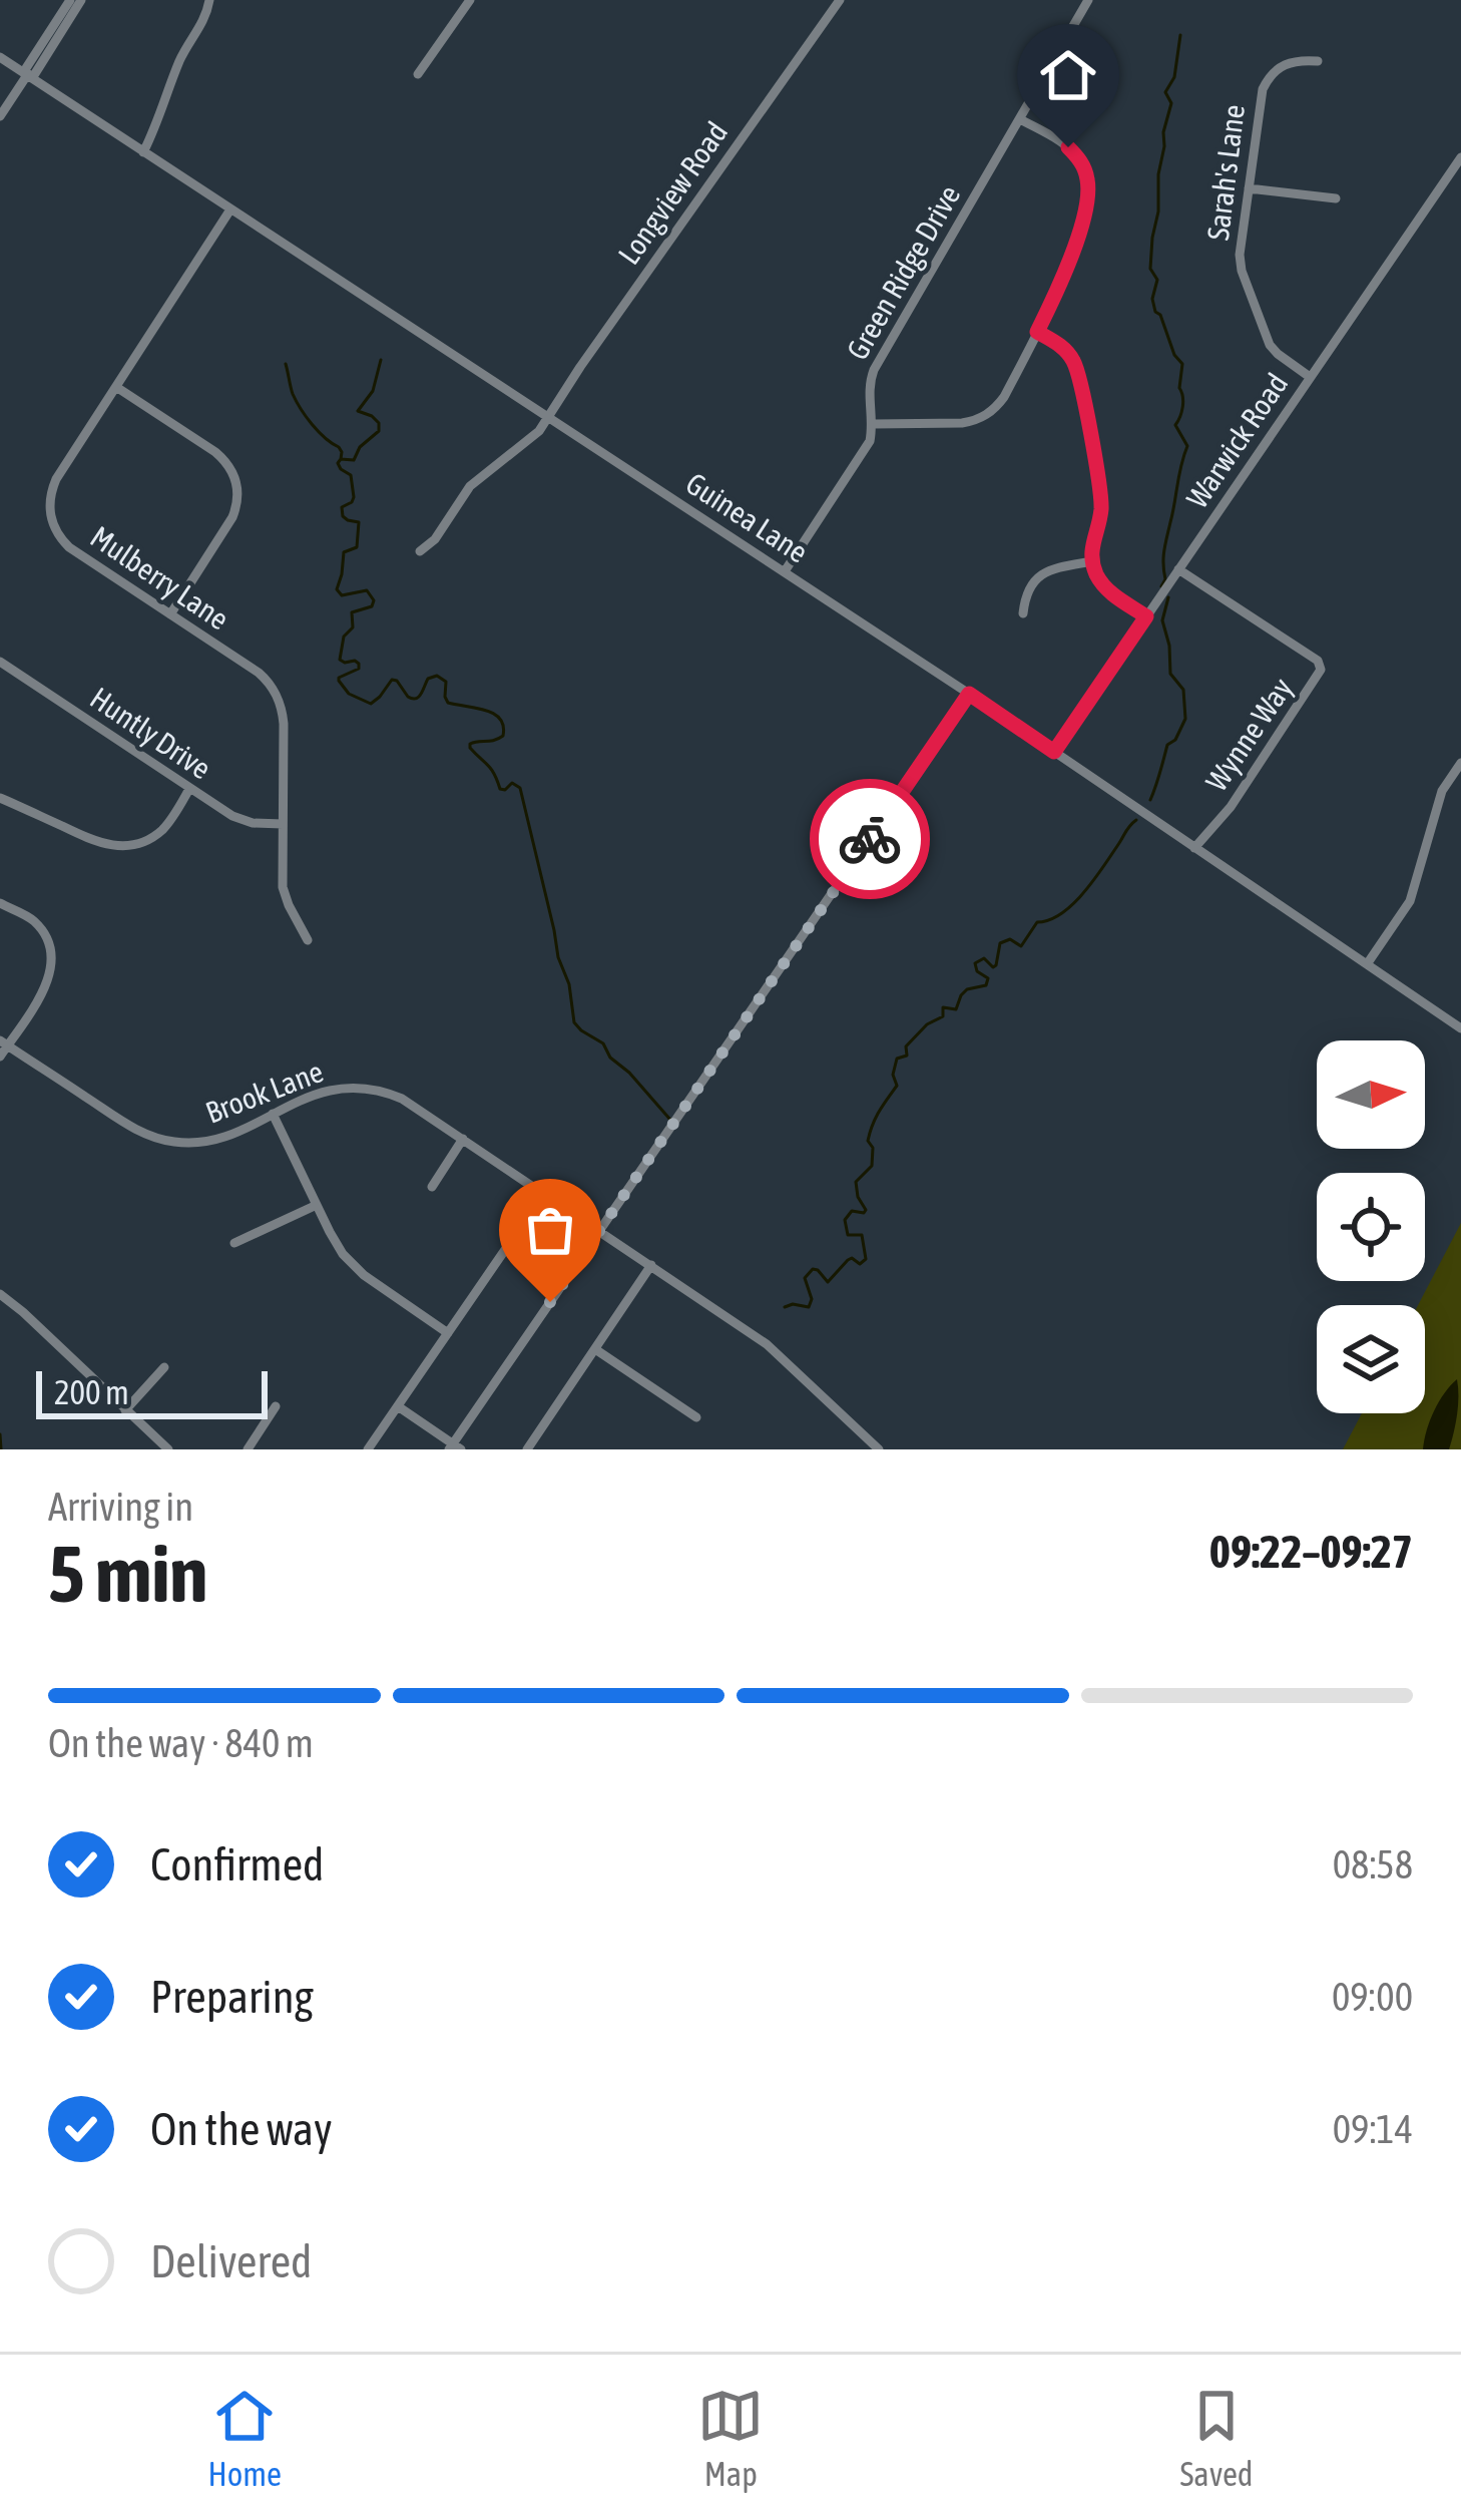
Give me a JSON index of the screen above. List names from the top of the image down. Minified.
{"streets":{"street":["Sarah's Lane","Longview Road","Green Ridge Drive","Warwick Road","Guinea Lane","Mulberry Lane","Huntly Drive","Wynne Way","Brook Lane"]},"crossings":[["Sarah's Lane","Warwick Road"],["Longview Road","Guinea Lane"],["Green Ridge Drive","Guinea Lane"],["Warwick Road","Guinea Lane"],["Warwick Road","Wynne Way"],["Guinea Lane","Mulberry Lane"],["Guinea Lane","Wynne Way"],["Mulberry Lane","Huntly Drive"]],"scale_bar":"200 m","north":"right","page":{"scale":"200 m","heading":["5 min","Arriving in","09:22–09:27"],"bar":"On the way · 840 m","list":[["Confirmed","08:58"],["Preparing","09:00"],["On the way","09:14"],"Delivered"],"tabs":["Home","Map","Saved"]}}
